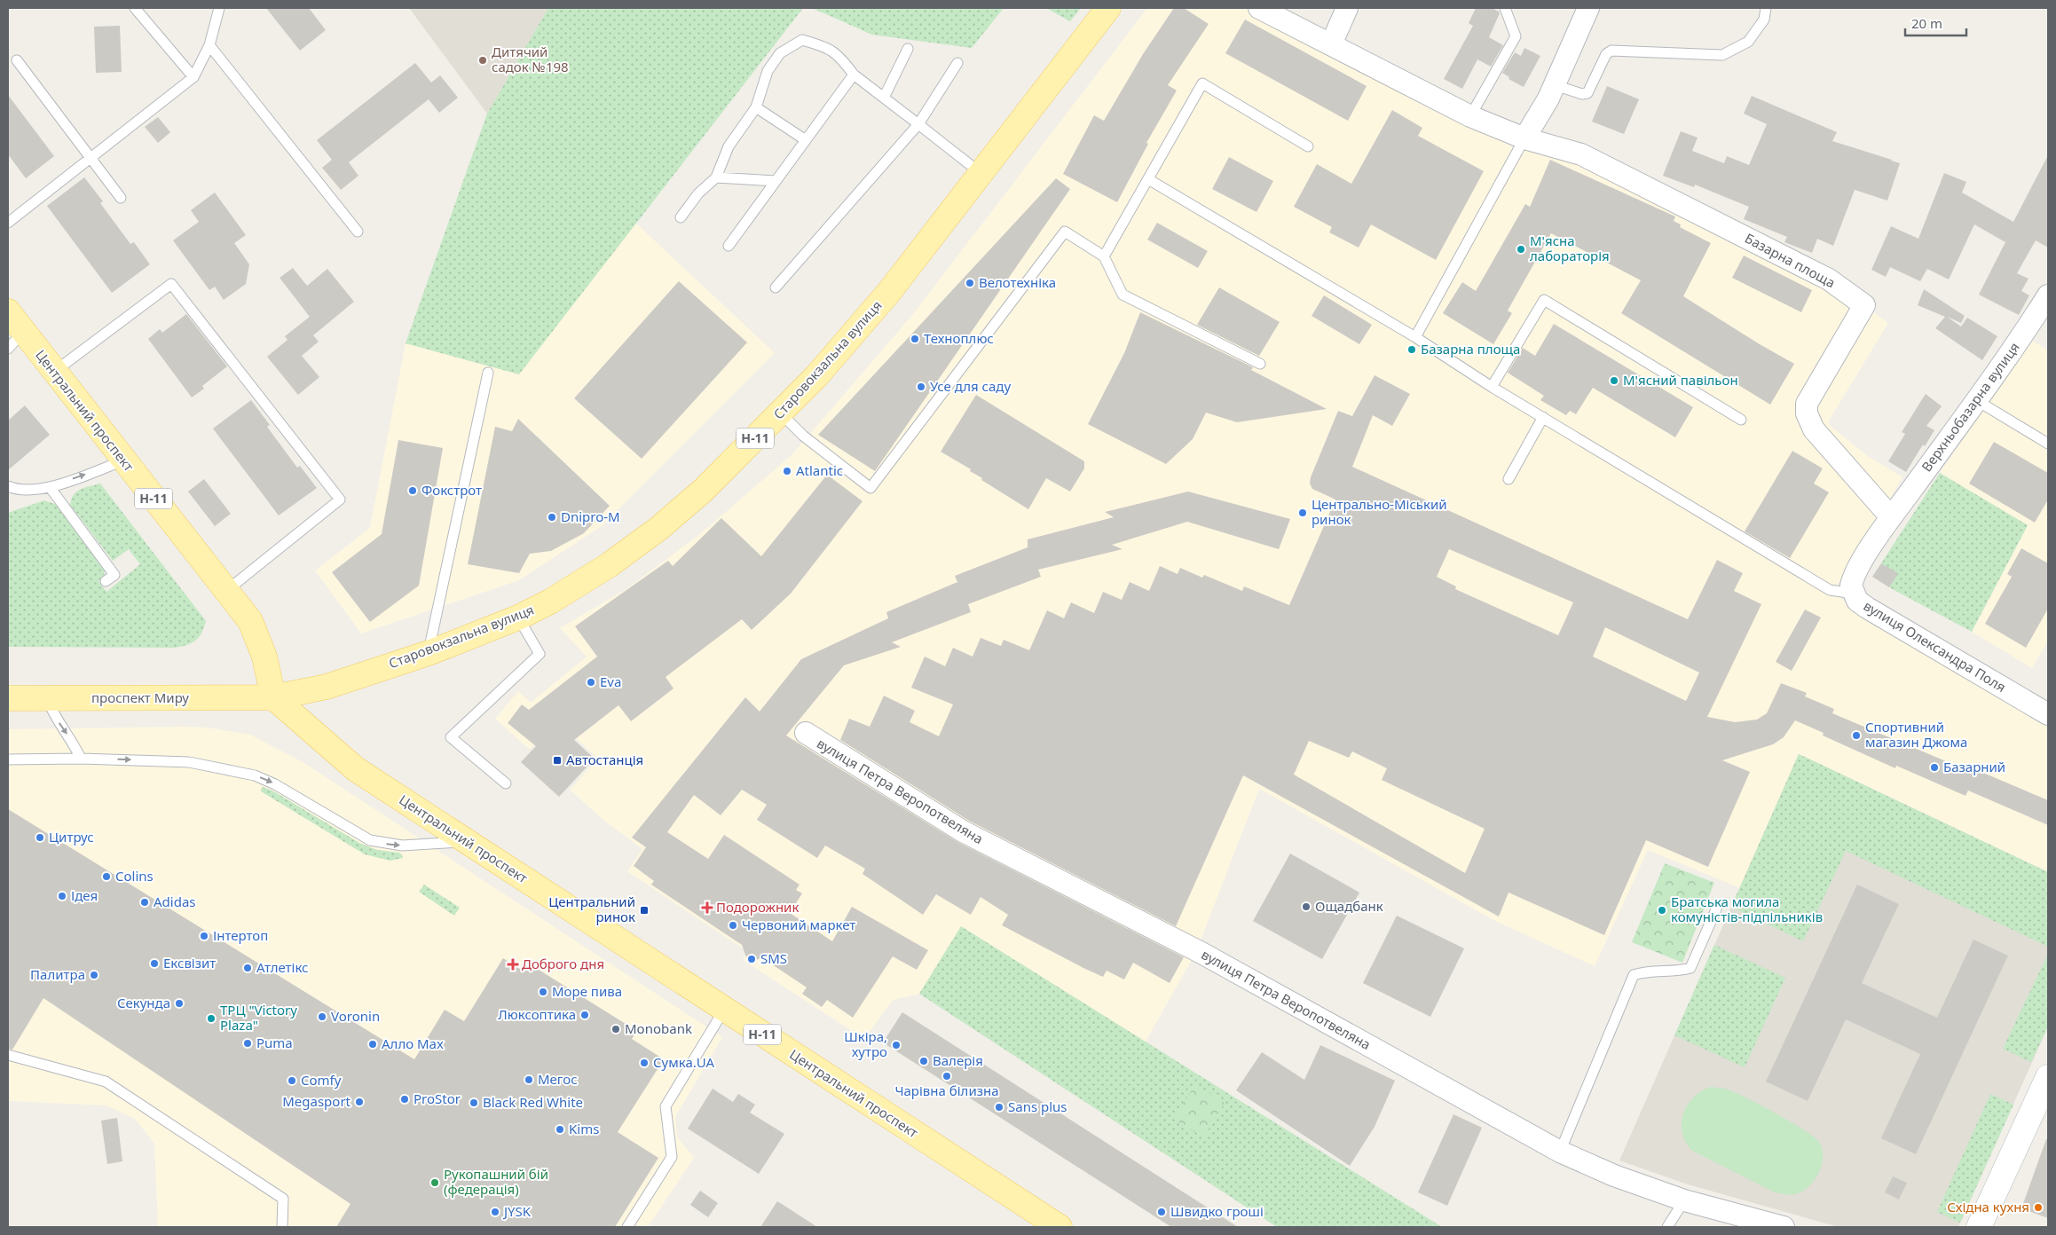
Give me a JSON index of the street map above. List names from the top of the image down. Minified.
{"streets":{"main road":["Старовокзальна вулиця","Центральний проспект","Н-11","проспект Миру"],"street":["Базарна площа","Верхньобазарна вулиця","вулиця Олександра Поля","вулиця Петра Веропотвеляна"]},"crossings":[["Базарна площа","Верхньобазарна вулиця"],["Базарна площа","вулиця Олександра Поля"],["Старовокзальна вулиця","Центральний проспект"],["Старовокзальна вулиця","проспект Миру"],["Верхньобазарна вулиця","вулиця Олександра Поля"],["Центральний проспект","проспект Миру"]],"places":{"other":["Дитячий садок №198","М'ясна лабораторія","Велотехніка","Техноплюс","Базарна площа","М'ясний павільон","Усе для саду","Atlantic","Фокстрот","Центрально-Міський ринок","Dnipro-M","Eva","Спортивний магазин Джома","Базарний","Цитрус","Colins","Ідея","Adidas","Ощадбанк","Братська могила комуністів-підпільників","Червоний маркет","Інтертоп","SMS","Ексвізит","Атлетікс","Палитра","Море пива","Секунда","Люксоптика","Voronin","ТРЦ \"Victory Plaza\"","Monobank","Puma","Алло Max","Шкіра, хутро","Валерія","Сумка.UA","Чарівна білизна","Мегос","Comfy","ProStor","Megasport","Black Red White","Sans plus","Kims","Рукопашний бій (федерація)","Східна кухня","JYSK","Швидко гроші"],"transit":["Автостанція","Центральний ринок"],"health":["Подорожник","Доброго дня"]},"scale_bar":"20 m"}
